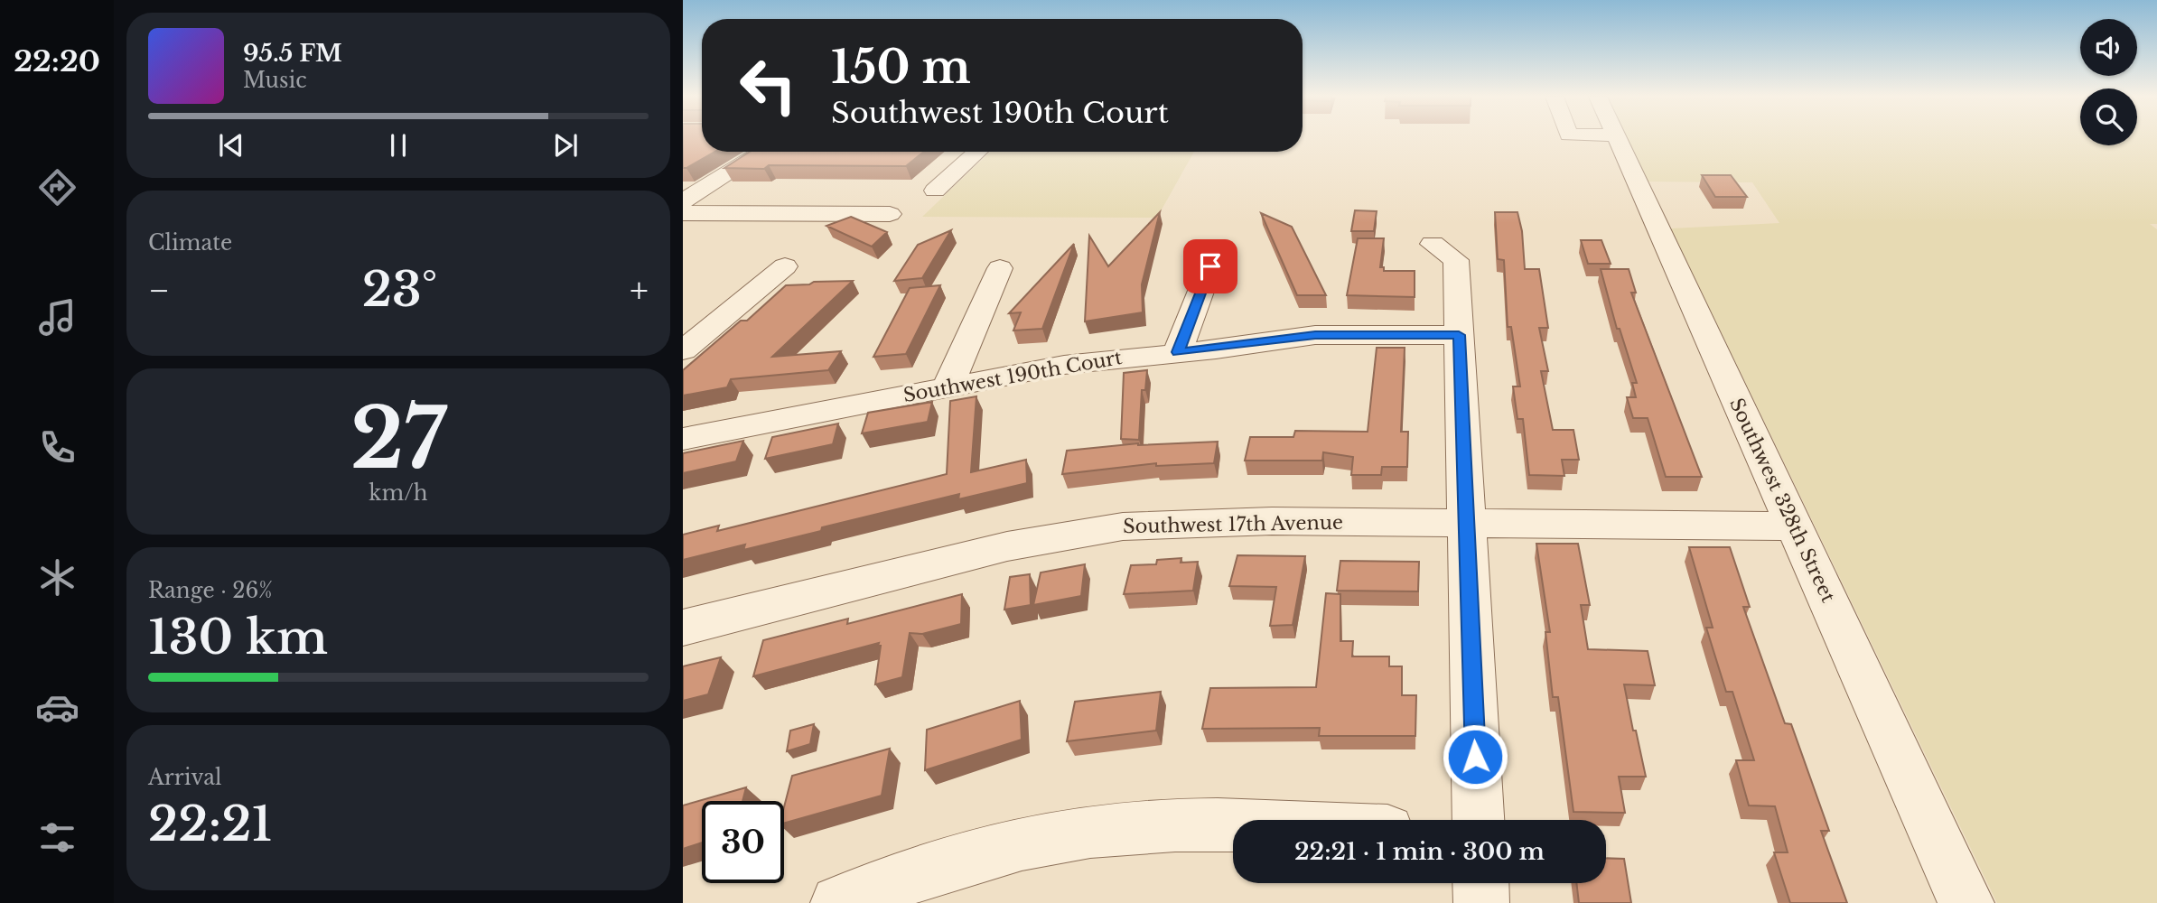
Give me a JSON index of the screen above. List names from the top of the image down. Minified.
{"streets":{"street":["Southwest 190th Court","Southwest 328th Street","Southwest 17th Avenue"]},"crossings":[["Southwest 328th Street","Southwest 17th Avenue"]],"page":{"tabs":"22:20","turn":["150 m","Southwest 190th Court"],"song":["95.5 FM","Music"],"tile":["Climate",["27","km/h"],["Range · 26%","130 km"],["Arrival","22:21"]],"heat":["−","23°","+"],"limit":"30","trip":"22:21 · 1 min · 300 m"}}
